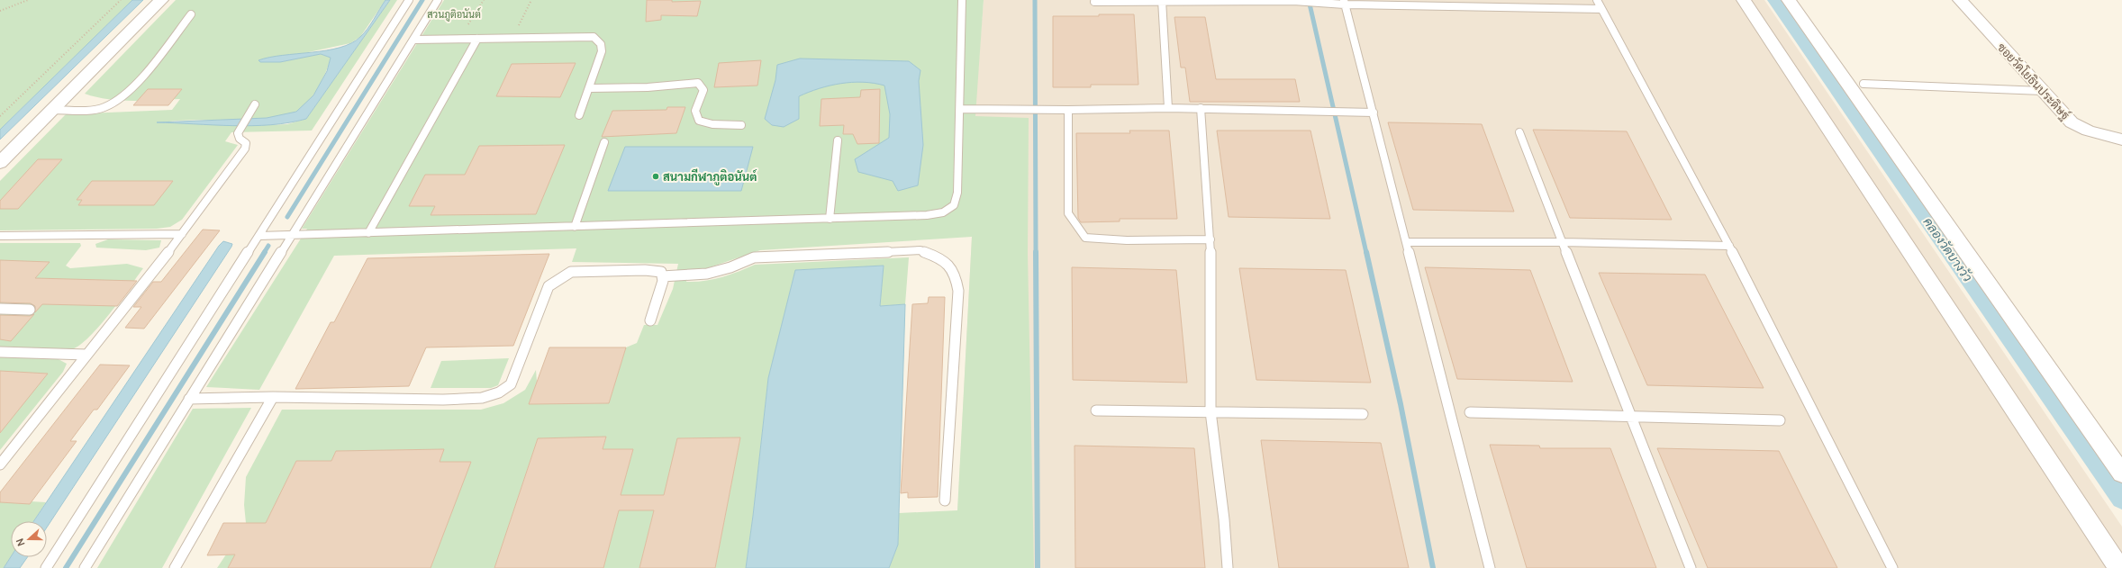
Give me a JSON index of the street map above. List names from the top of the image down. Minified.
{"streets":{"street":["ซอยวัดโยธินประดิษฐ์"]},"water":["คลองวัดบางวัว"],"parks":["สวนภูติอนันต์"],"places":["สนามกีฬาภูติอนันต์"],"north":"left"}
